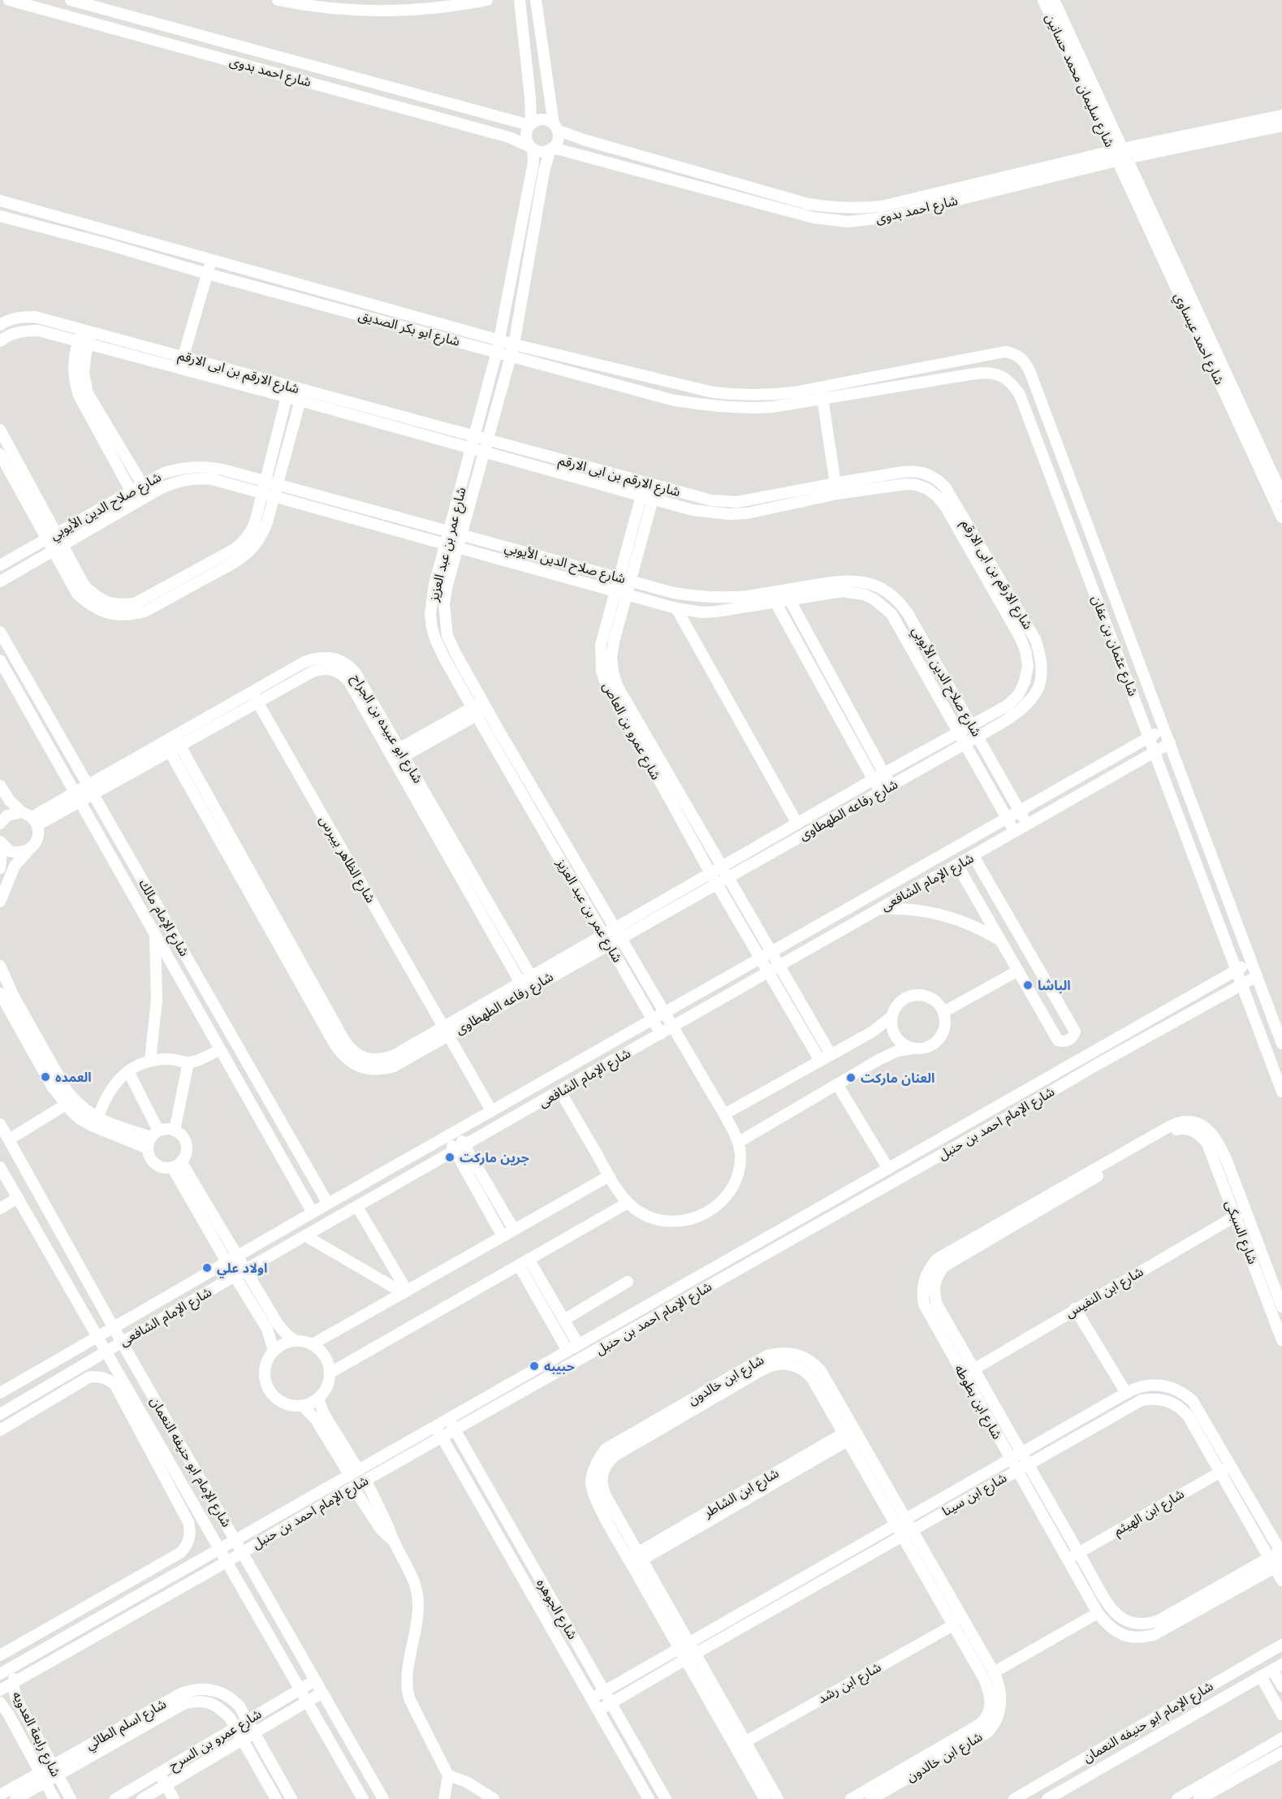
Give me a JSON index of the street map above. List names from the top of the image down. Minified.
{"streets":{"street":["شارع احمد بدوى","شارع سليمان محمد حسانين","شارع ابو بكر الصديق","شارع احمد عيساوي","شارع الارقم بن ابى الارقم","شارع صلاح الدين الأيوبي","شارع عمر بن عبد العزيز","شارع عثمان بن عفان","شارع ابو عبيده بن الجراح","شارع عمرو بن العاص","شارع رفاعه الطهطاوى","شارع الظاهر بيبرس","شارع الإمام الشافعى","شارع الإمام مالك","شارع الإمام احمد بن حنبل","شارع السبكى","شارع ابن النفيس","شارع ابن خالدون","شارع ابن بطوطه","شارع الإمام ابو حنيفه النعمان","شارع ابن الشاطر","شارع ابن سينا","شارع ابن الهيثم","شارع الجوهره","شارع ابن رشد","شارع اسلم الطائي","شارع رابعة العدويه","شارع عمرو بن السرح"]},"crossings":[["شارع احمد بدوى","شارع سليمان محمد حسانين"],["شارع احمد بدوى","شارع احمد عيساوي"],["شارع احمد بدوى","شارع عمر بن عبد العزيز"],["شارع سليمان محمد حسانين","شارع احمد عيساوي"],["شارع ابو بكر الصديق","شارع عمر بن عبد العزيز"],["شارع ابو بكر الصديق","شارع عثمان بن عفان"],["شارع الارقم بن ابى الارقم","شارع صلاح الدين الأيوبي"],["شارع الارقم بن ابى الارقم","شارع عمر بن عبد العزيز"],["شارع الارقم بن ابى الارقم","شارع عمرو بن العاص"],["شارع الارقم بن ابى الارقم","شارع رفاعه الطهطاوى"],["شارع صلاح الدين الأيوبي","شارع عمر بن عبد العزيز"],["شارع صلاح الدين الأيوبي","شارع عمرو بن العاص"],["شارع صلاح الدين الأيوبي","شارع رفاعه الطهطاوى"],["شارع صلاح الدين الأيوبي","شارع الإمام الشافعى"],["شارع عمر بن عبد العزيز","شارع رفاعه الطهطاوى"],["شارع عمر بن عبد العزيز","شارع الإمام الشافعى"],["شارع عثمان بن عفان","شارع الإمام الشافعى"],["شارع عثمان بن عفان","شارع الإمام احمد بن حنبل"],["شارع ابو عبيده بن الجراح","شارع رفاعه الطهطاوى"],["شارع ابو عبيده بن الجراح","شارع الظاهر بيبرس"],["شارع ابو عبيده بن الجراح","شارع الإمام مالك"],["شارع عمرو بن العاص","شارع رفاعه الطهطاوى"],["شارع عمرو بن العاص","شارع الإمام الشافعى"],["شارع رفاعه الطهطاوى","شارع الظاهر بيبرس"],["شارع الظاهر بيبرس","شارع الإمام الشافعى"],["شارع الإمام الشافعى","شارع الإمام مالك"],["شارع الإمام الشافعى","شارع الإمام ابو حنيفه النعمان"],["شارع الإمام احمد بن حنبل","شارع الإمام ابو حنيفه النعمان"],["شارع الإمام احمد بن حنبل","شارع الجوهره"],["شارع الإمام احمد بن حنبل","شارع رابعة العدويه"],["شارع السبكى","شارع ابن النفيس"],["شارع السبكى","شارع ابن بطوطه"],["شارع ابن النفيس","شارع ابن بطوطه"],["شارع ابن خالدون","شارع ابن الشاطر"],["شارع ابن خالدون","شارع ابن سينا"],["شارع ابن خالدون","شارع ابن رشد"],["شارع ابن بطوطه","شارع ابن سينا"],["شارع ابن بطوطه","شارع ابن الهيثم"],["شارع الإمام ابو حنيفه النعمان","شارع عمرو بن السرح"],["شارع ابن سينا","شارع ابن الهيثم"],["شارع ابن سينا","شارع الجوهره"],["شارع اسلم الطائي","شارع رابعة العدويه"],["شارع اسلم الطائي","شارع عمرو بن السرح"]],"places":["الباشا","العمده","العنان ماركت","جرين ماركت","اولاد علي","حبيبه"]}
